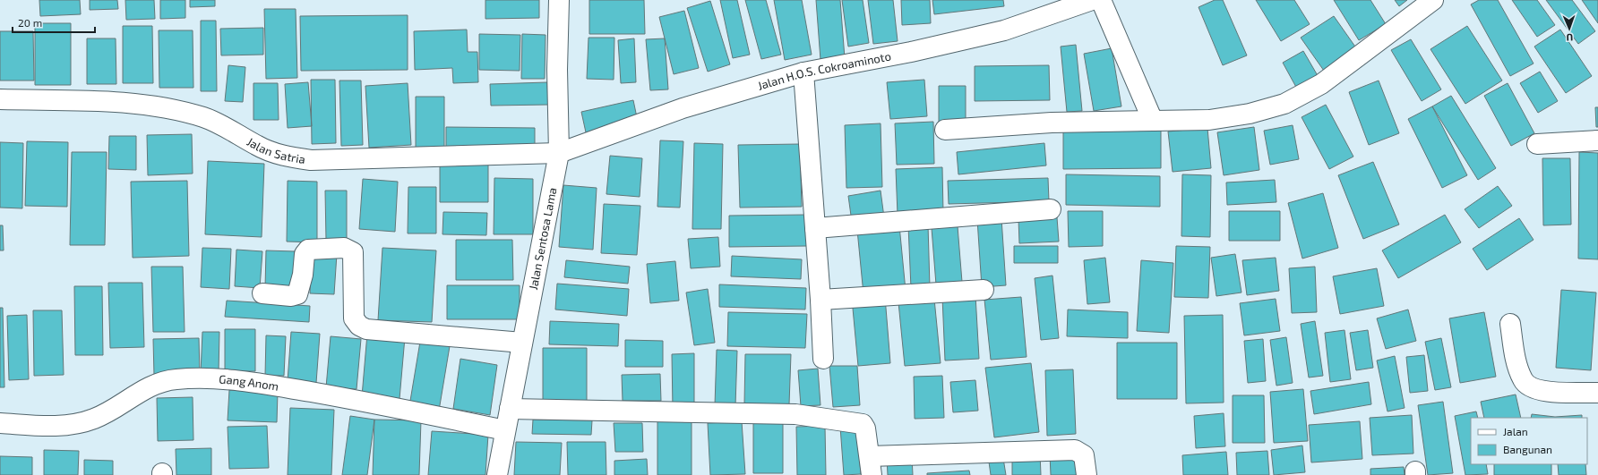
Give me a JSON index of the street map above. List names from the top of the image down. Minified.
{"streets":{"street":["Jalan H.O.S. Cokroaminoto","Jalan Satria","Jalan Sentosa Lama","Gang Anom"]},"crossings":[["Jalan H.O.S. Cokroaminoto","Jalan Satria"],["Jalan H.O.S. Cokroaminoto","Jalan Sentosa Lama"],["Jalan Satria","Jalan Sentosa Lama"],["Jalan Sentosa Lama","Gang Anom"]],"legend":["Jalan","Bangunan"],"scale_bar":"20 m","north":"bottom"}
